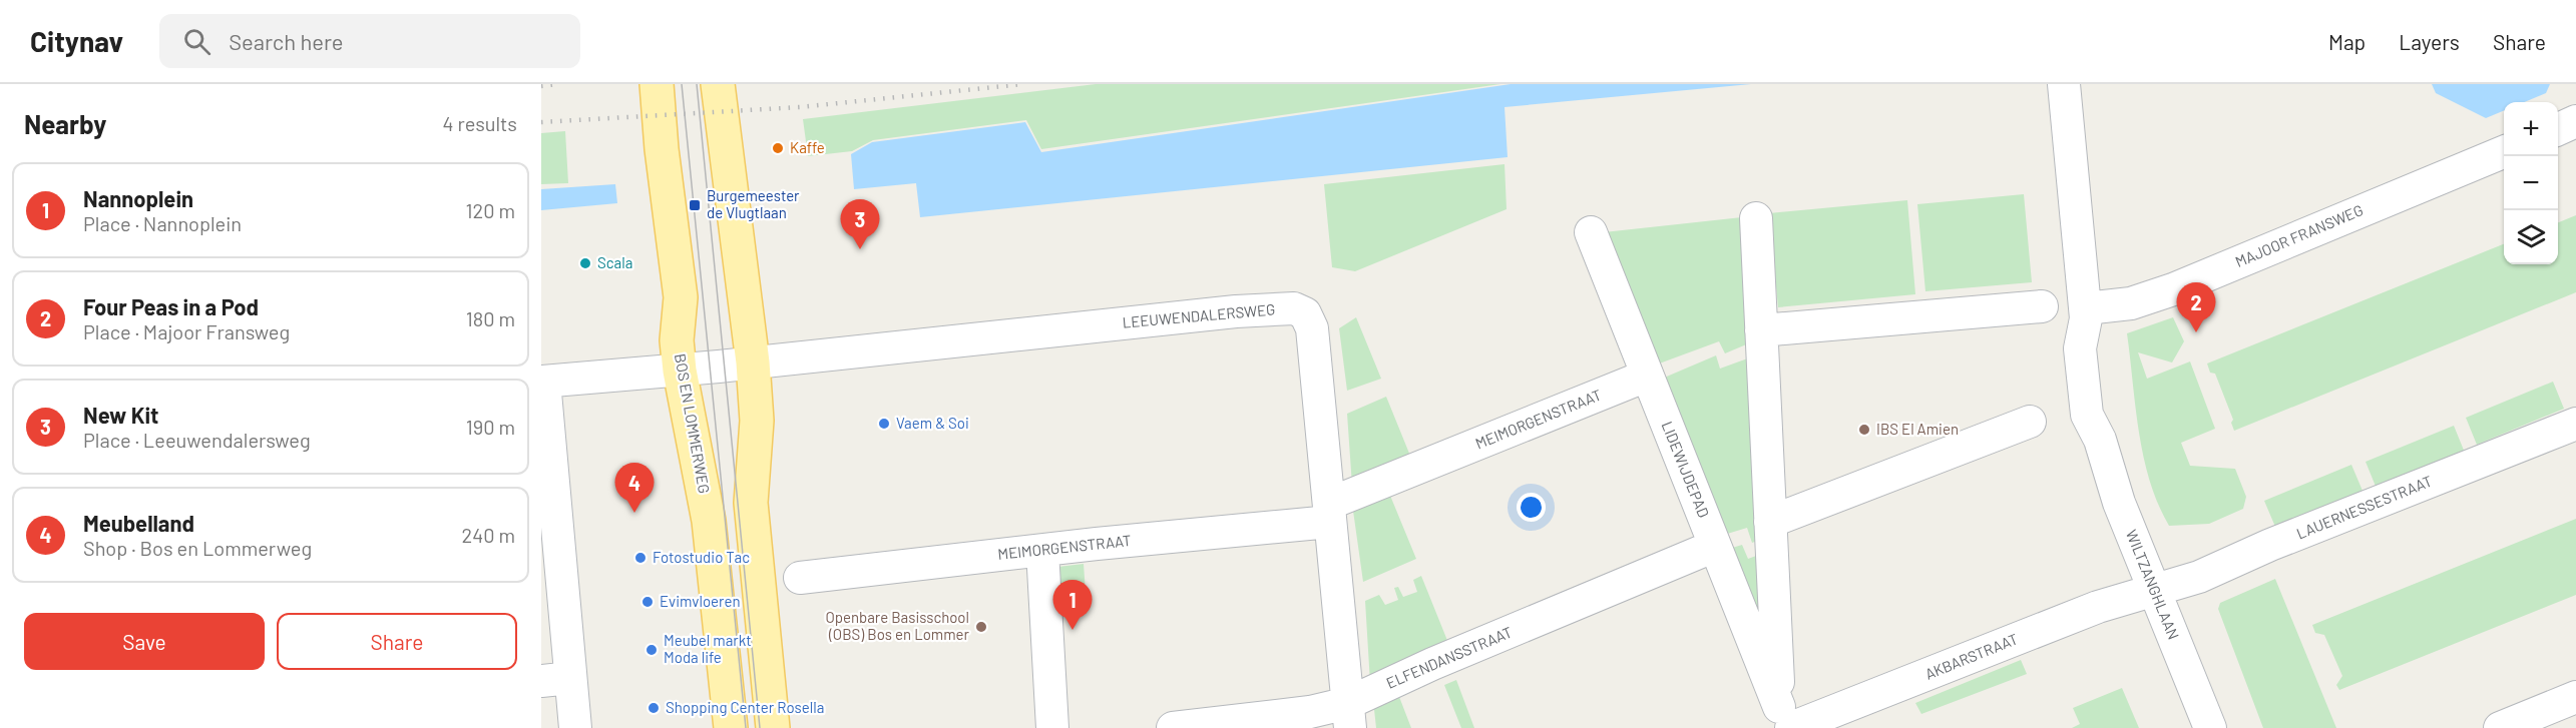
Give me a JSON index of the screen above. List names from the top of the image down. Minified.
{"streets":{"main road":["BOS EN LOMMERWEG"],"street":["MAJOOR FRANSWEG","LEEUWENDALERSWEG","MEIMORGENSTRAAT","LIDEWIJDEPAD","LAUERNESSESTRAAT","WILTZANGHLAAN","AKBARSTRAAT","ELFENDANSSTRAAT"]},"crossings":[["MAJOOR FRANSWEG","WILTZANGHLAAN"],["LEEUWENDALERSWEG","MEIMORGENSTRAAT"],["LEEUWENDALERSWEG","ELFENDANSSTRAAT"],["MEIMORGENSTRAAT","LIDEWIJDEPAD"],["LIDEWIJDEPAD","AKBARSTRAAT"],["LIDEWIJDEPAD","ELFENDANSSTRAAT"],["LAUERNESSESTRAAT","WILTZANGHLAAN"],["LAUERNESSESTRAAT","AKBARSTRAAT"],["WILTZANGHLAAN","AKBARSTRAAT"]],"places":{"other":["Kaffe","Scala","Vaem & Soi","IBS El Amien","Fotostudio Tac","Evimvloeren","Openbare Basisschool (OBS) Bos en Lommer","Meubel markt Moda life","Shopping Center Rosella"],"transit":["Burgemeester de Vlugtlaan"]},"page":{"header":"Citynav","search":"Search here","nav":["Map","Layers","Share"],"heading":["Nearby","4 results"],"map_buttons":["+","−"],"list":[{"mark":"1","name":"Nannoplein","note":"Place · Nannoplein","value":"120 m"},{"mark":"2","name":"Four Peas in a Pod","note":"Place · Majoor Fransweg","value":"180 m"},{"mark":"3","name":"New Kit","note":"Place · Leeuwendalersweg","value":"190 m"},{"mark":"4","name":"Meubelland","note":"Shop · Bos en Lommerweg","value":"240 m"}],"pins":["3","2","4","1"],"buttons":["Save","Share"]}}
